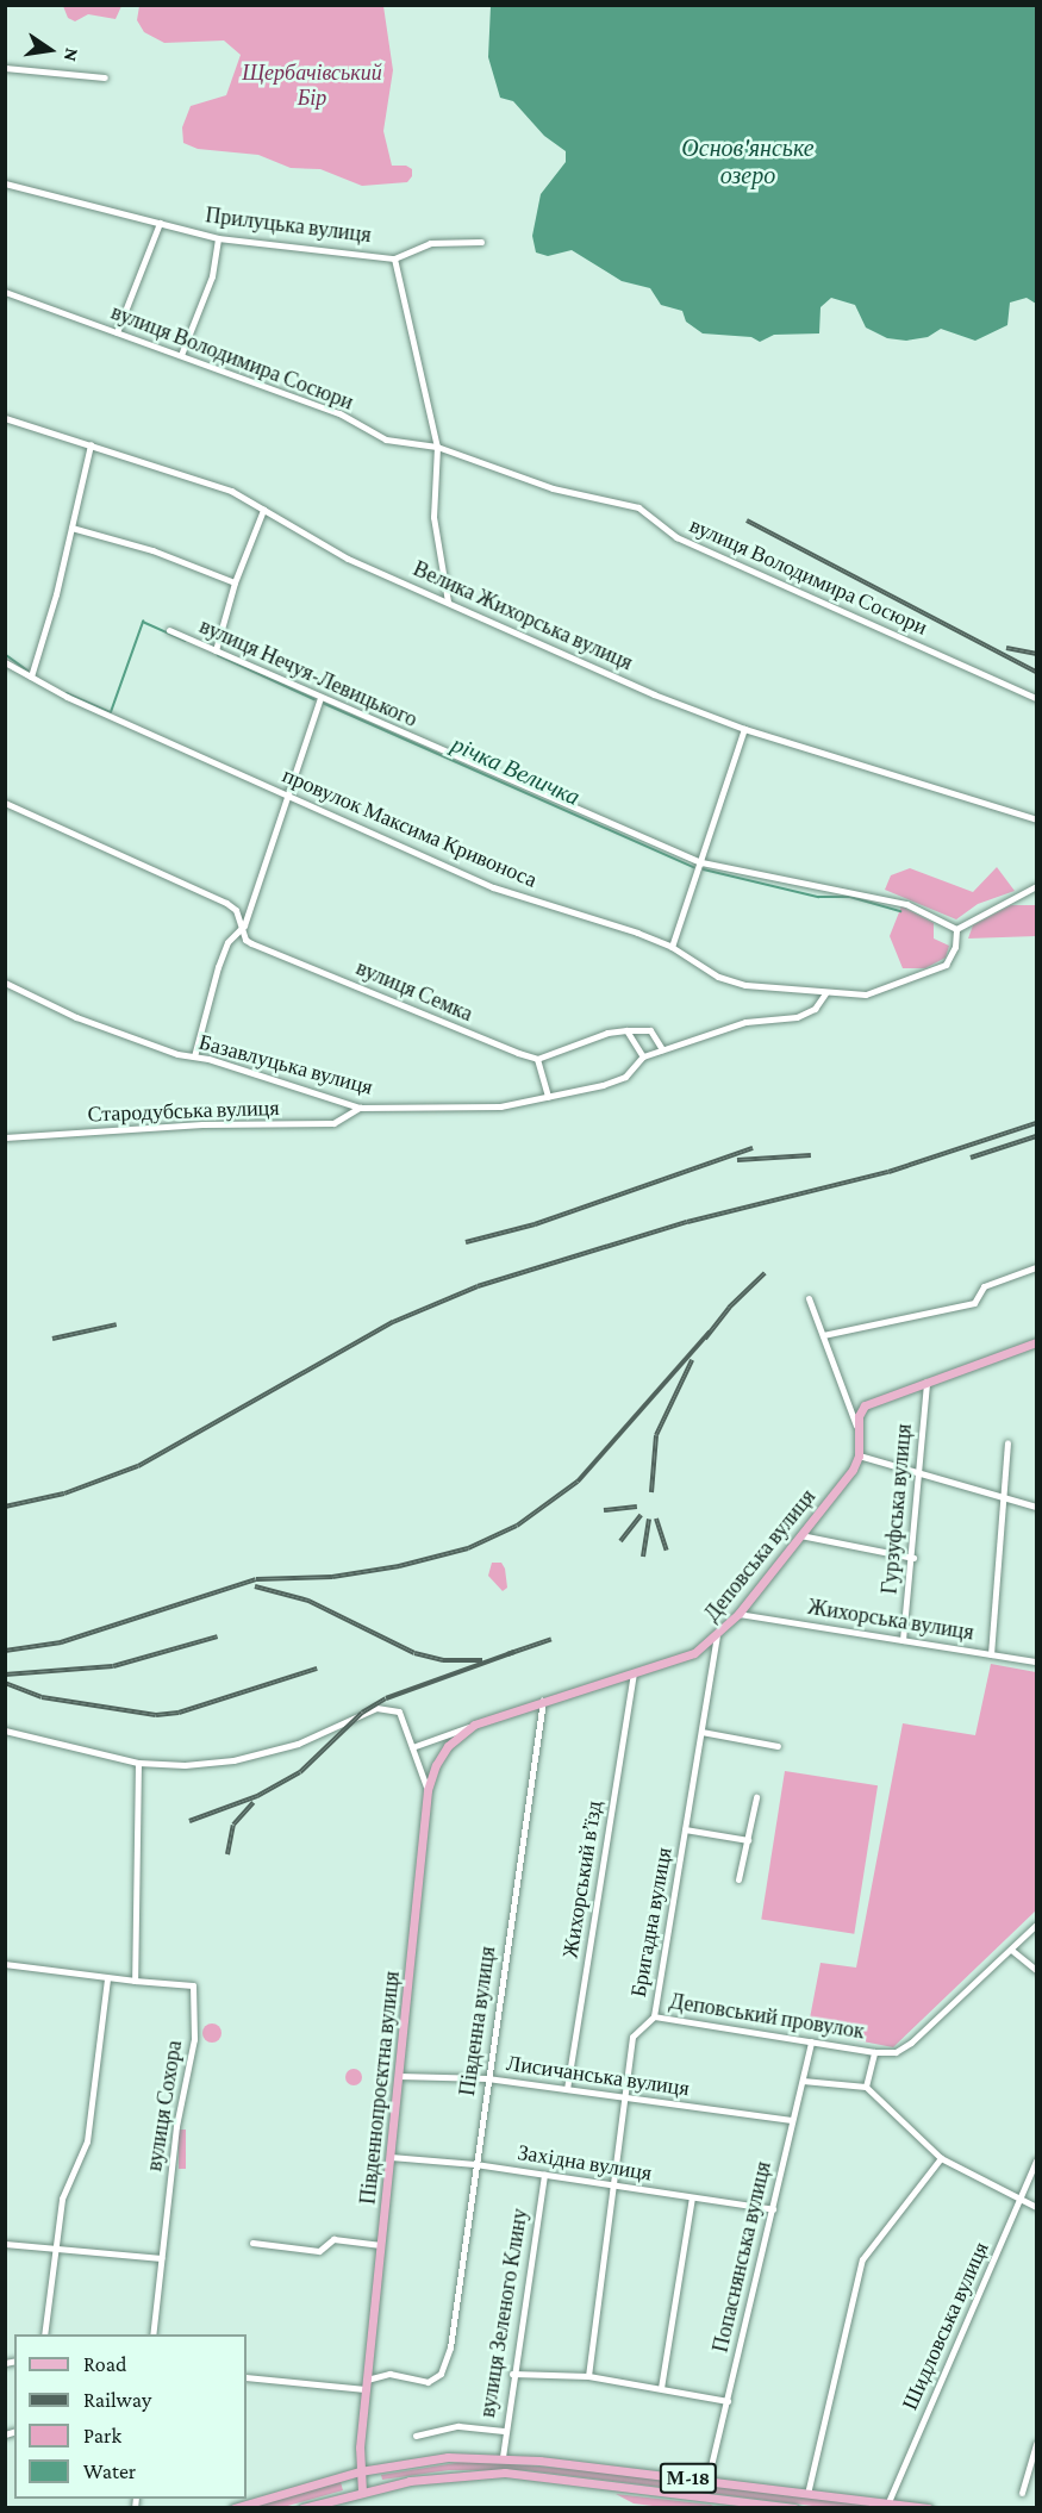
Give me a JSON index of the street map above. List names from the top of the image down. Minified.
{"streets":{"main road":["Деповська вулиця","Південнопроєктна вулиця","М-18"],"street":["Прилуцька вулиця","вулиця Володимира Сосюри","Велика Жихорська вулиця","вулиця Нечуя-Левицького","провулок Максима Кривоноса","вулиця Семка","Базавлуцька вулиця","Стародубська вулиця","Гурзуфська вулиця","Жихорська вулиця","Жихорський в’їзд","Бригадна вулиця","Деповський провулок","Південна вулиця","Лисичанська вулиця","вулиця Сохора","Західна вулиця","Попаснянська вулиця","вулиця Зеленого Клину","Шидловська вулиця"]},"crossings":[["Прилуцька вулиця","вулиця Володимира Сосюри"],["Прилуцька вулиця","Велика Жихорська вулиця"],["вулиця Нечуя-Левицького","провулок Максима Кривоноса"],["Базавлуцька вулиця","Стародубська вулиця"],["Гурзуфська вулиця","Жихорська вулиця"],["Деповська вулиця","Жихорська вулиця"],["Деповська вулиця","Жихорський в’їзд"],["Деповська вулиця","Бригадна вулиця"],["Деповська вулиця","Південна вулиця"],["Деповська вулиця","Південнопроєктна вулиця"],["Жихорський в’їзд","Лисичанська вулиця"],["Бригадна вулиця","Деповський провулок"],["Бригадна вулиця","Лисичанська вулиця"],["Бригадна вулиця","Західна вулиця"],["Деповський провулок","Попаснянська вулиця"],["Південна вулиця","Лисичанська вулиця"],["Південна вулиця","Південнопроєктна вулиця"],["Південна вулиця","Західна вулиця"],["Лисичанська вулиця","Південнопроєктна вулиця"],["Лисичанська вулиця","Попаснянська вулиця"],["Південнопроєктна вулиця","Західна вулиця"],["Південнопроєктна вулиця","М-18"],["Західна вулиця","Попаснянська вулиця"],["Західна вулиця","вулиця Зеленого Клину"],["Попаснянська вулиця","М-18"],["вулиця Зеленого Клину","М-18"],["Шидловська вулиця","М-18"]],"water":["Основ'янське озеро","річка Величка"],"parks":["Щербачівський Бір"],"legend":["Road","Railway","Park","Water"],"north":"right"}
